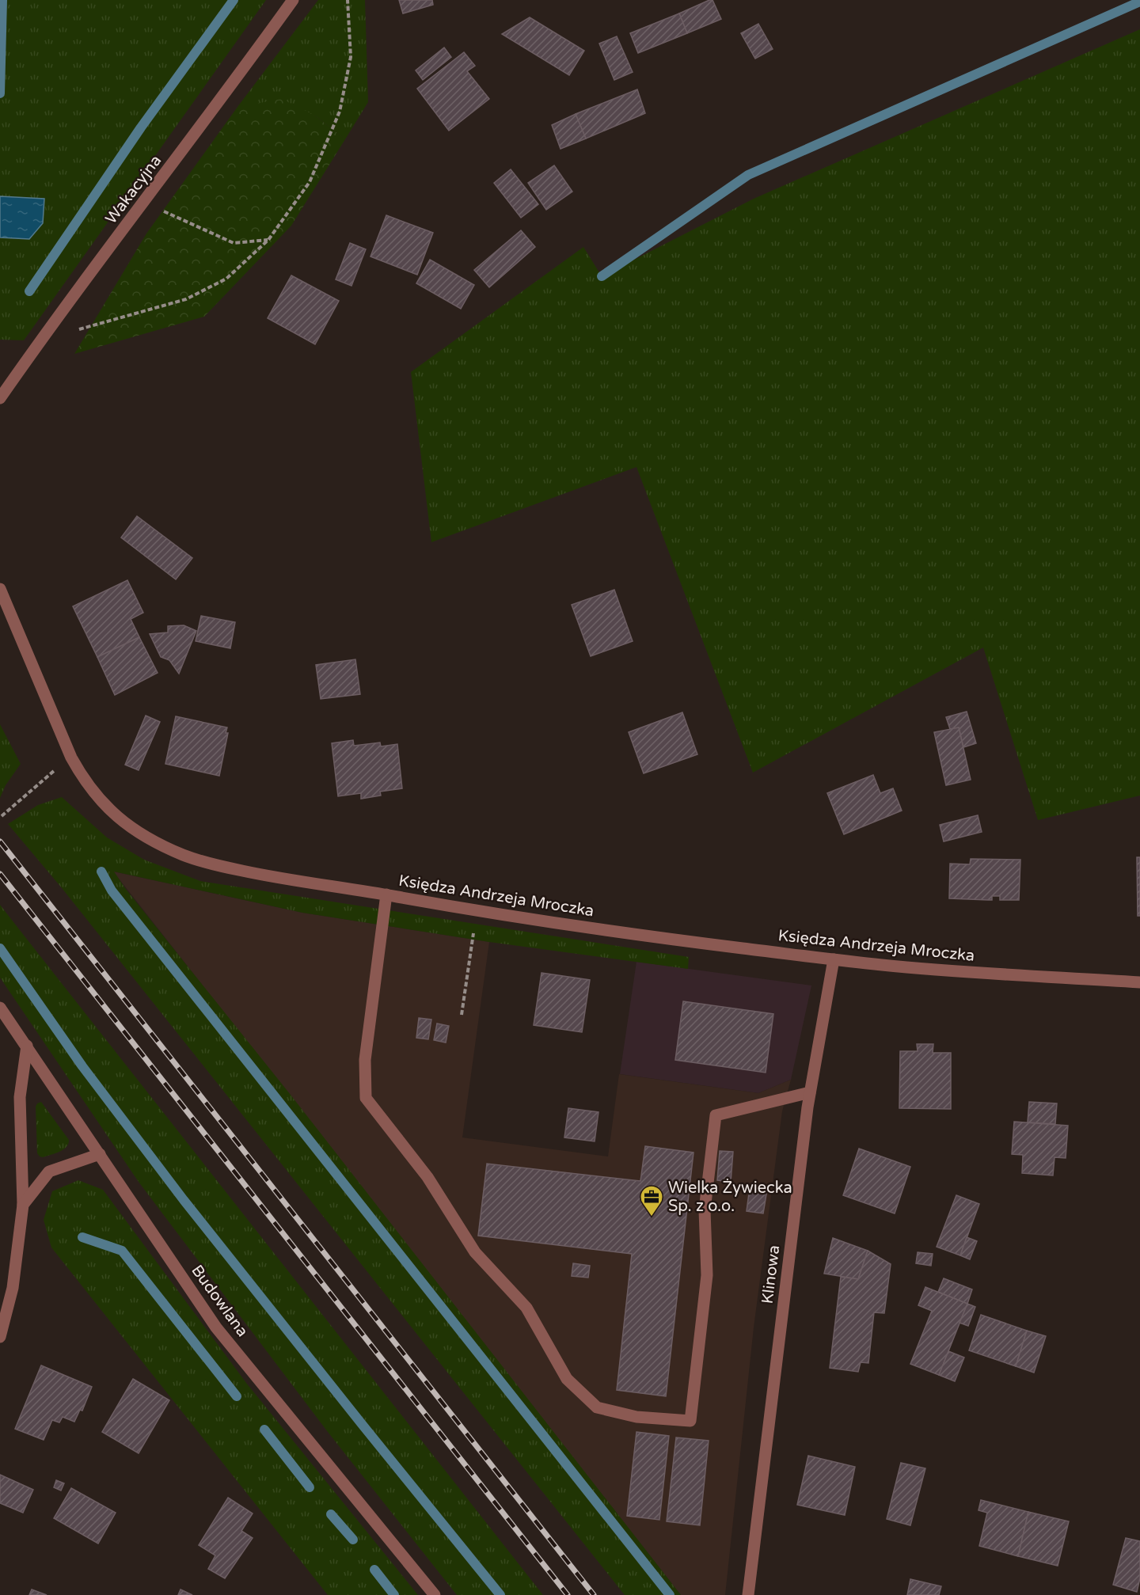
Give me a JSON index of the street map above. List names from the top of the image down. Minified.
{"streets":{"street":["Wakacyjna","Księdza Andrzeja Mroczka","Klinowa","Budowlana"]},"crossings":[["Księdza Andrzeja Mroczka","Klinowa"]],"places":{"office":["Wielka Żywiecka Sp. z o.o."]}}
